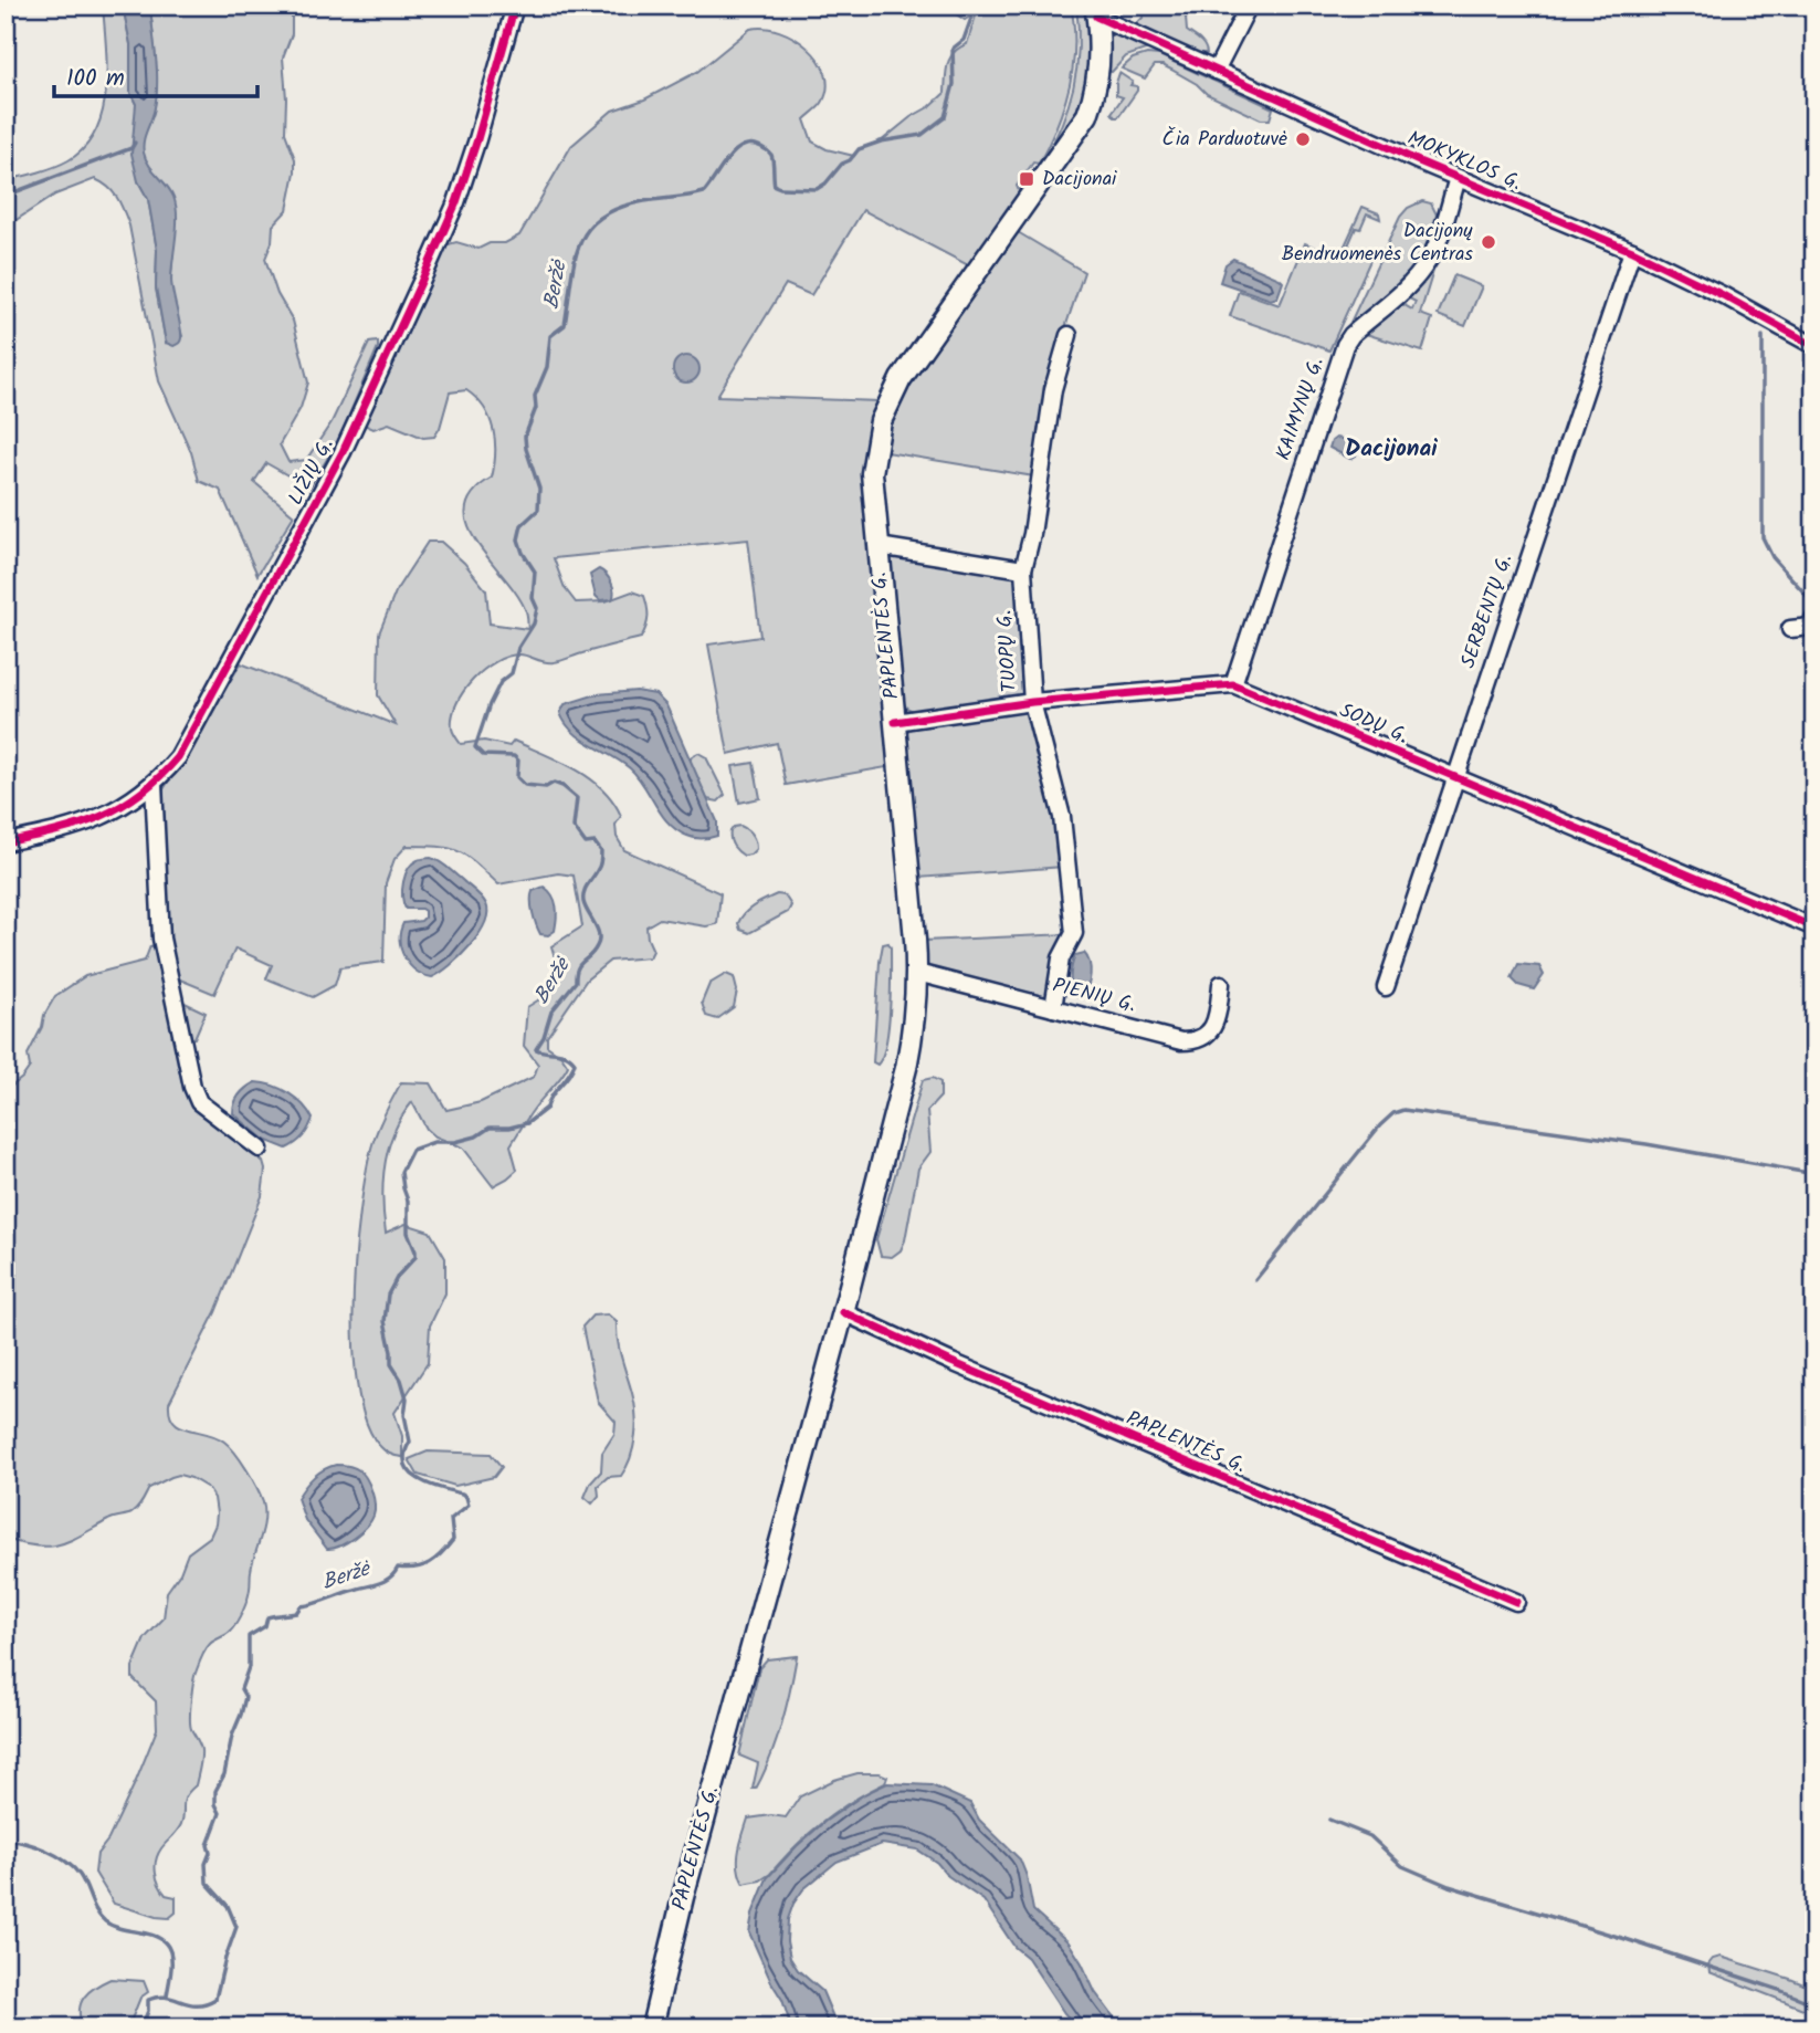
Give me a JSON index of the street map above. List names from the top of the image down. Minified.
{"streets":{"main road":["PAPLENTĖS G."],"street":["MOKYKLOS G.","KAIMYNŲ G.","LIŽIŲ G.","SERBENTŲ G.","TUOPŲ G.","SODŲ G.","PIENIŲ G."]},"crossings":[["MOKYKLOS G.","KAIMYNŲ G."],["MOKYKLOS G.","SERBENTŲ G."],["MOKYKLOS G.","PAPLENTĖS G."],["KAIMYNŲ G.","SODŲ G."],["SERBENTŲ G.","SODŲ G."],["PAPLENTĖS G.","SODŲ G."],["PAPLENTĖS G.","PIENIŲ G."],["TUOPŲ G.","SODŲ G."],["TUOPŲ G.","PIENIŲ G."]],"districts":["Dacijonai"],"water":["Beržė"],"places":{"other":["Čia Parduotuvė","Dacijonų Bendruomenės Centras"],"transit":["Dacijonai"]},"scale_bar":"100 m"}
